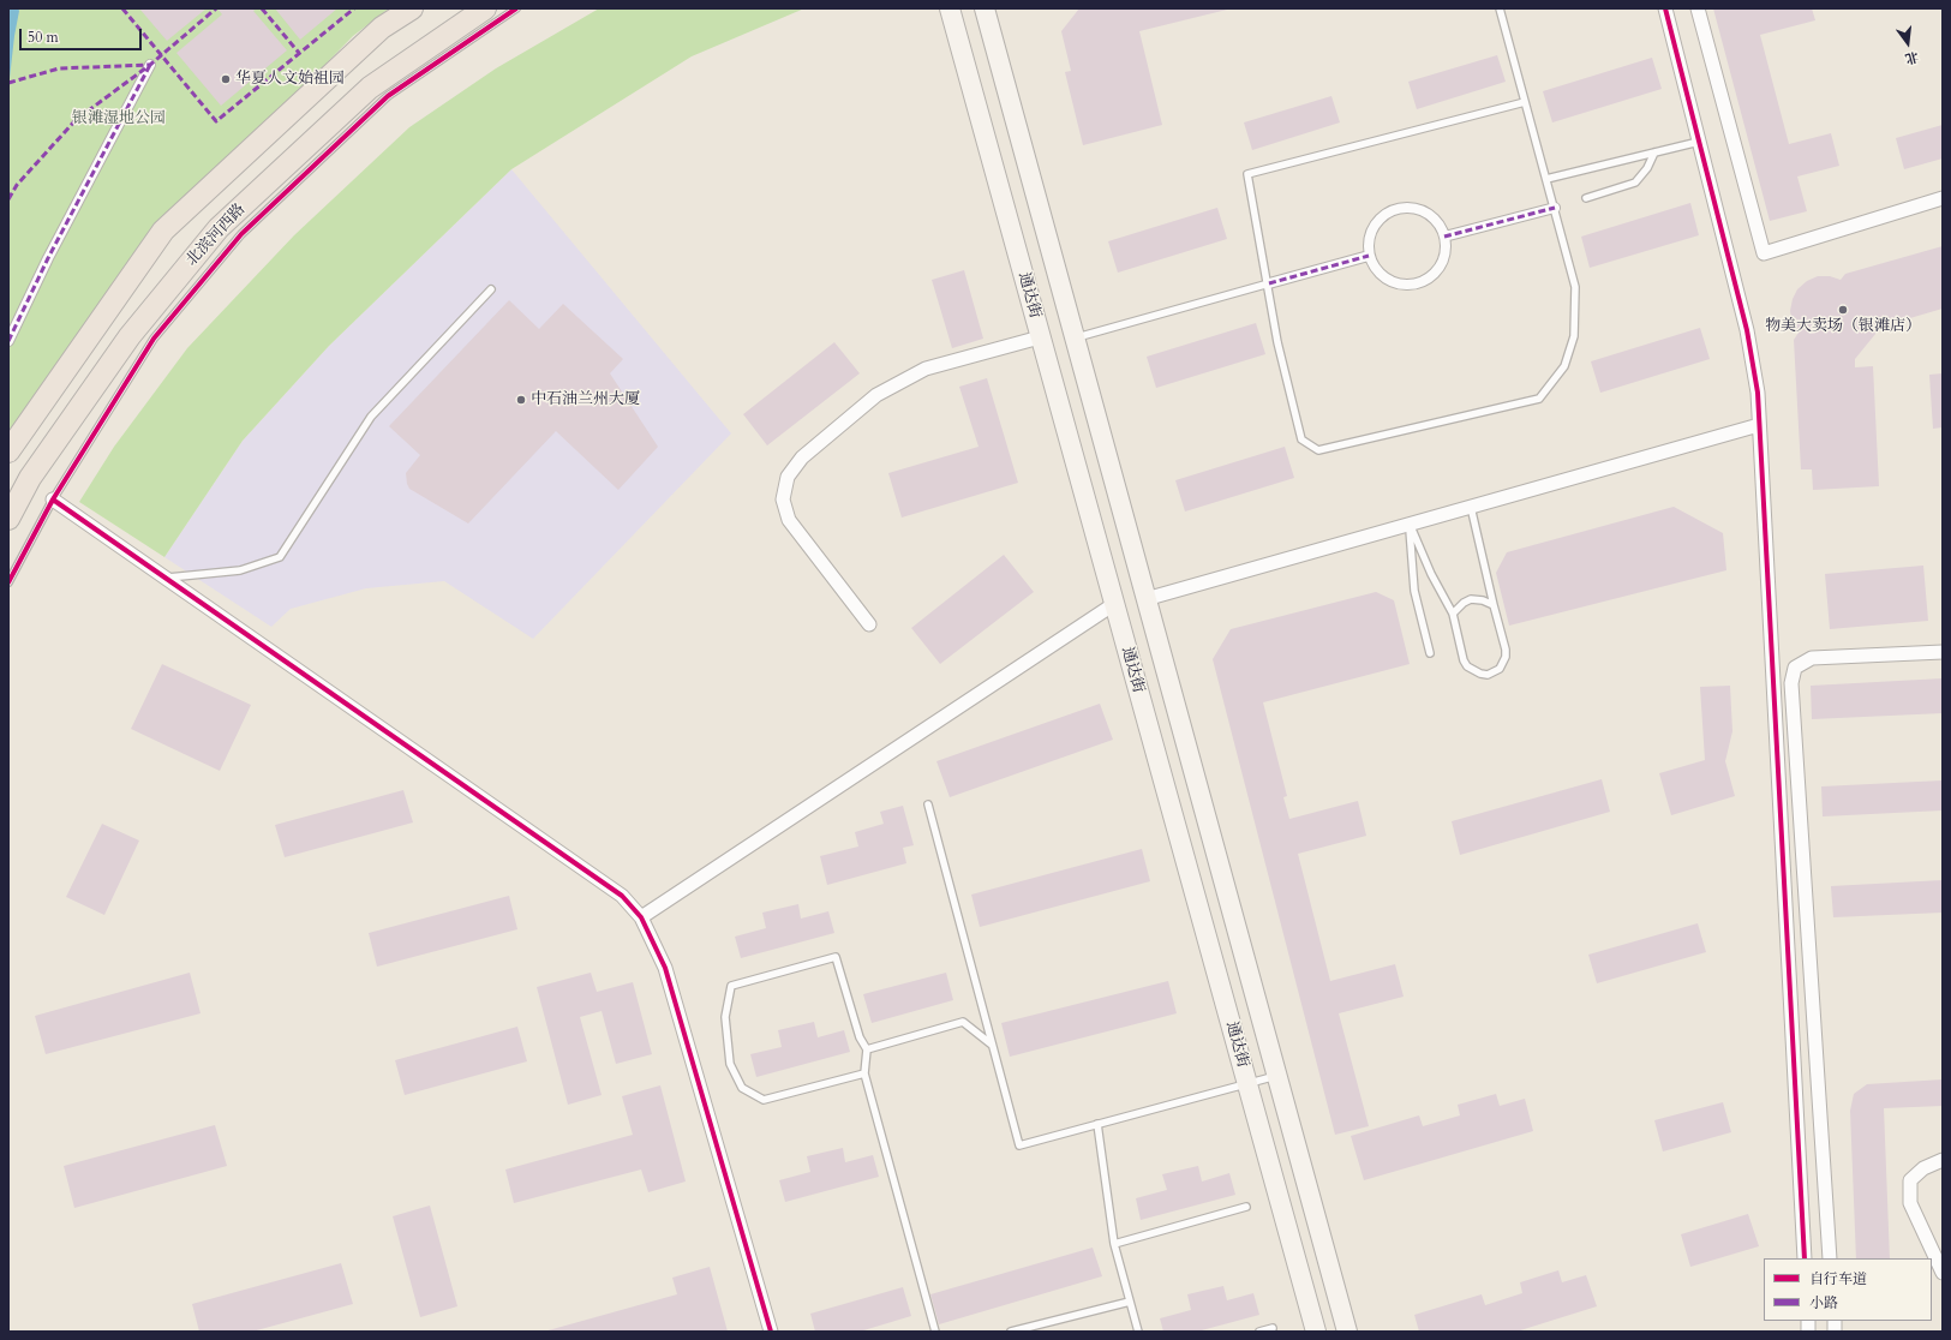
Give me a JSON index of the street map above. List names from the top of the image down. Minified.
{"streets":{"main road":["北滨河西路","通达街"]},"parks":["银滩湿地公园"],"places":["华夏人文始祖园","物美大卖场（银滩店）","中石油兰州大厦"],"legend":["自行车道","小路"],"scale_bar":"50 m","north":"bottom"}
